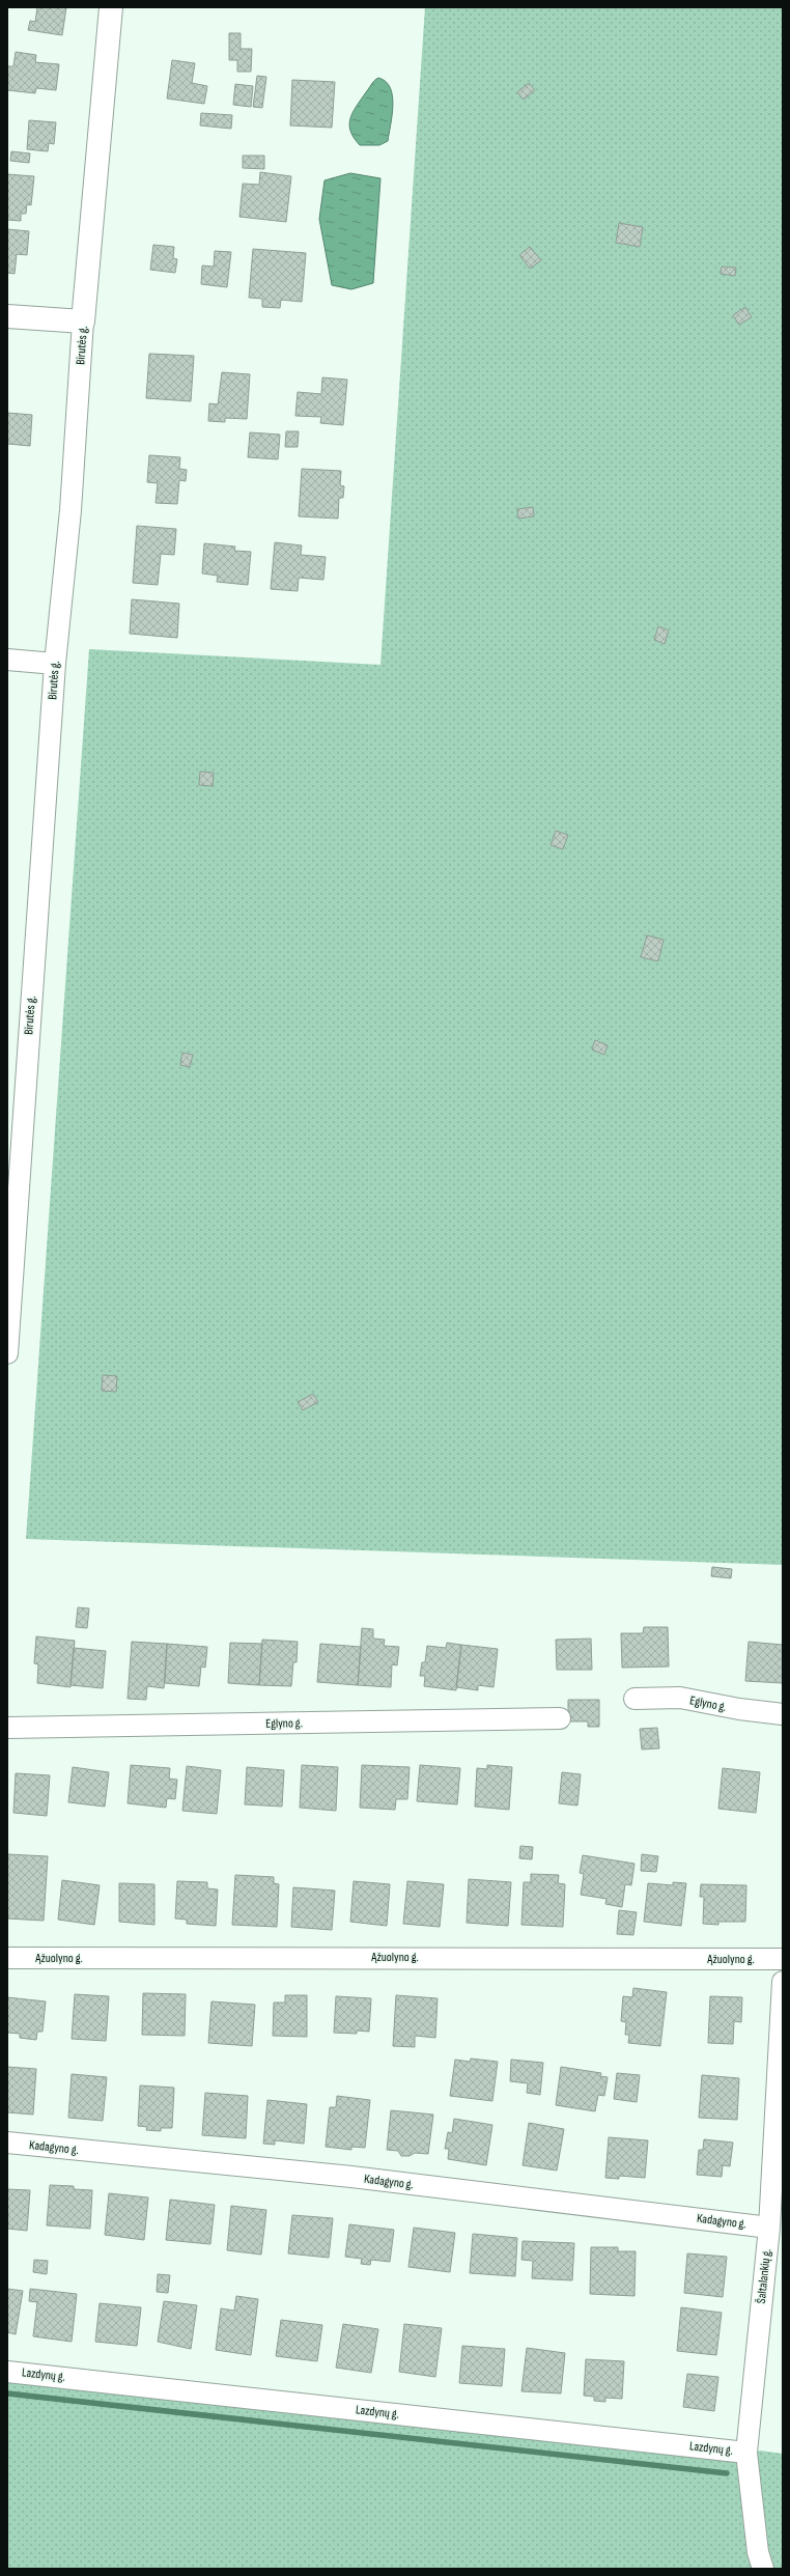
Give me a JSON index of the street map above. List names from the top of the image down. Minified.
{"streets":{"street":["Birutės g.","Eglyno g.","Ąžuolyno g.","Kadagyno g.","Šaltalankių g.","Lazdynų g."]},"crossings":[["Kadagyno g.","Šaltalankių g."],["Šaltalankių g.","Lazdynų g."]]}
